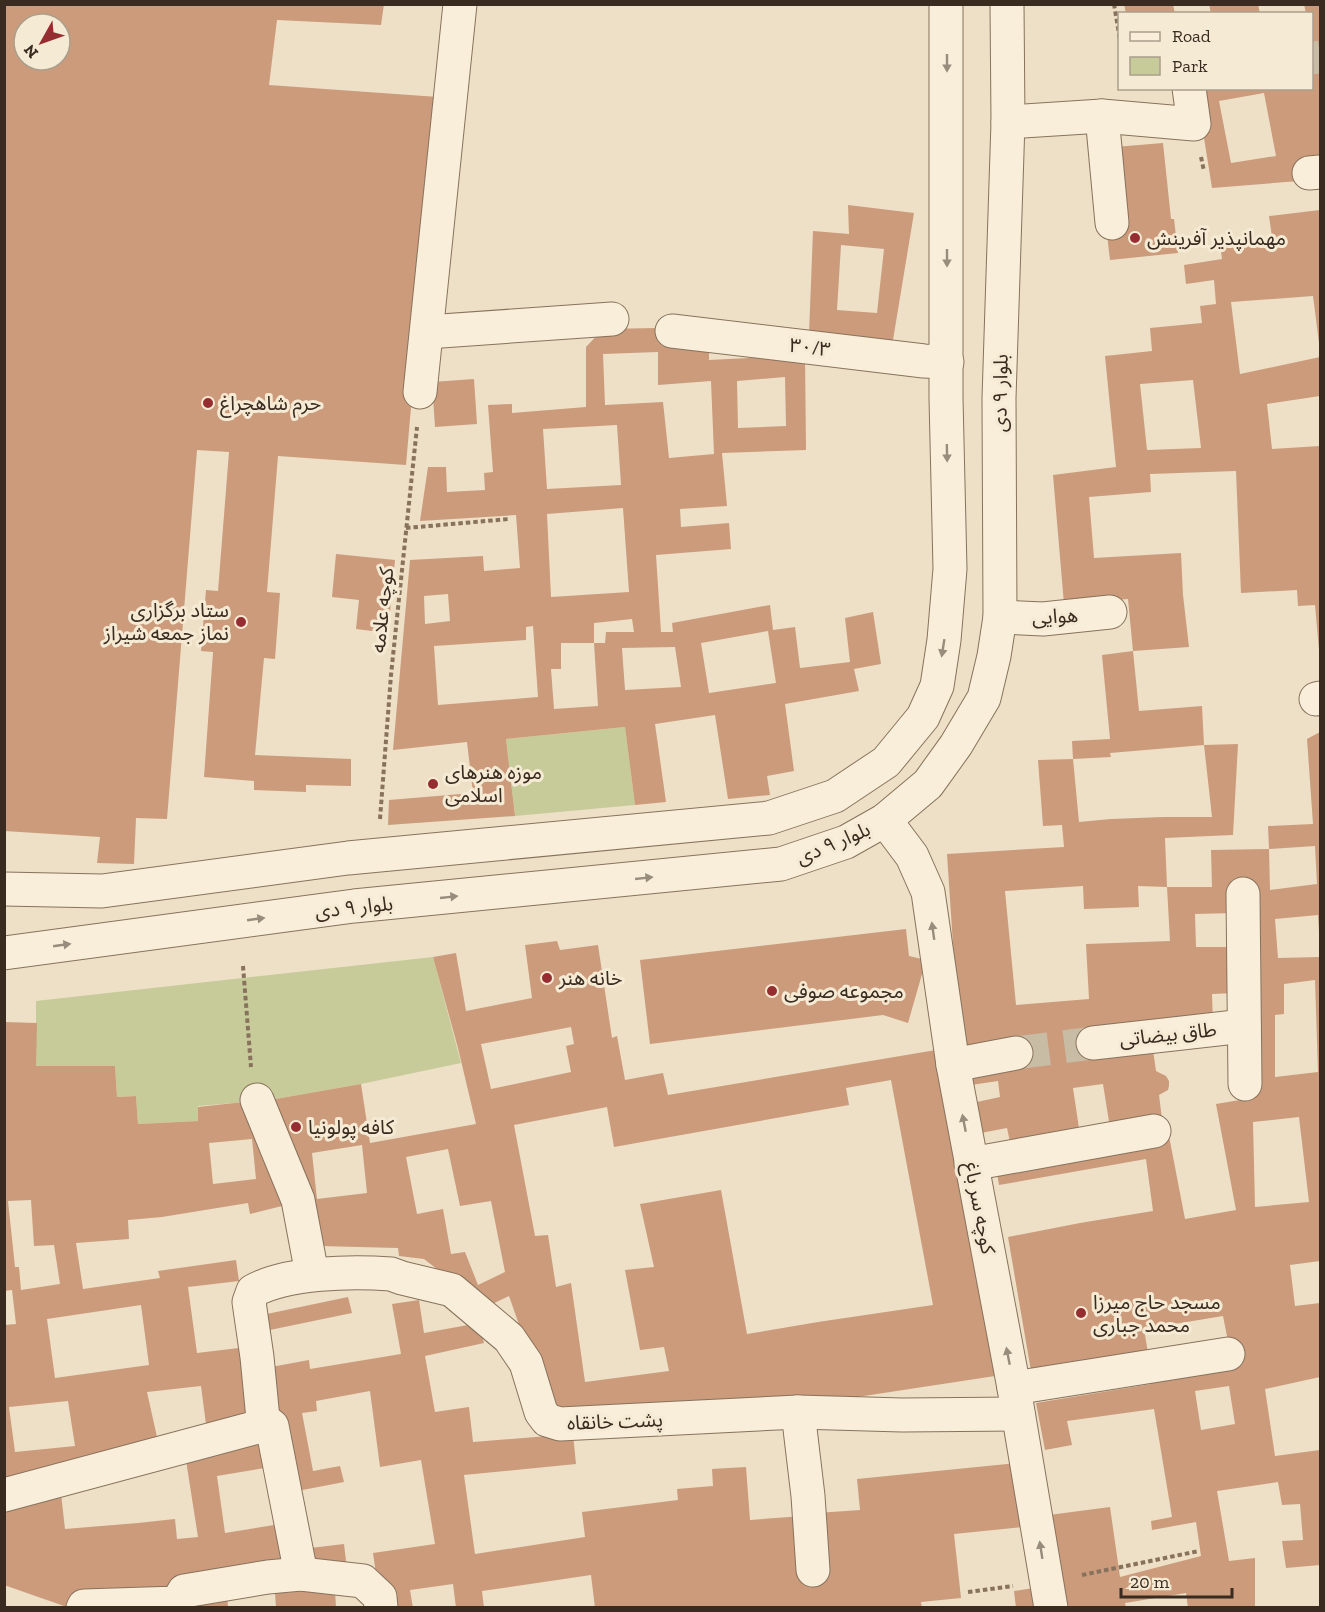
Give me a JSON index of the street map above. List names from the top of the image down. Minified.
{"streets":{"street":["۳۰/۳","بلوار ۹ دی","هوایی","طاق بیضاتی","کوچه سر باغ","پشت خانقاه"],"path":["کوچه علامه"]},"crossings":[["بلوار ۹ دی","هوایی"],["بلوار ۹ دی","کوچه سر باغ"],["کوچه سر باغ","پشت خانقاه"]],"one_way":["بلوار ۹ دی","کوچه سر باغ"],"places":["مهمانپذیر آفرینش","حرم شاهچراغ","ستاد برگزاری نماز جمعه شیراز","موزه هنرهای اسلامی","خانه هنر","مجموعه صوفی","کافه پولونیا","مسجد حاج میرزا محمد جباری"],"legend":["Road","Park"],"scale_bar":"20 m","north":"bottom left"}
